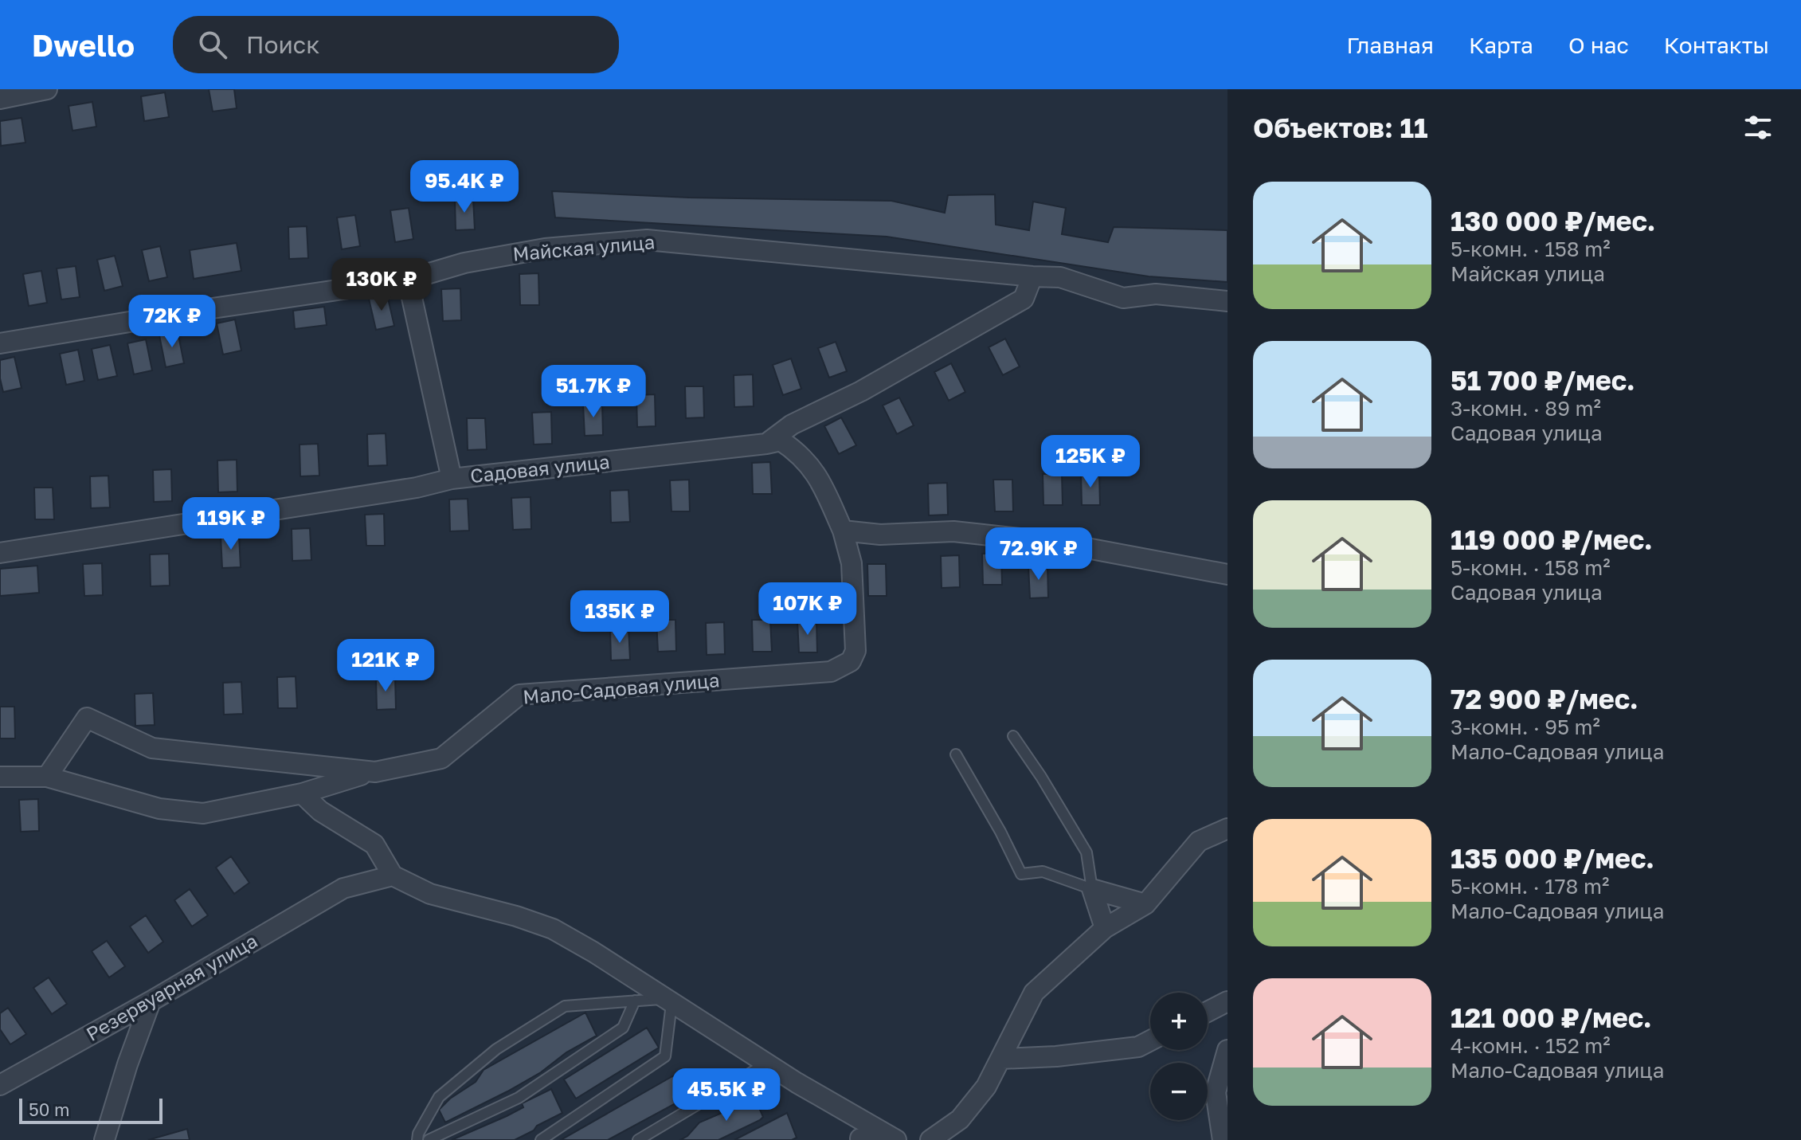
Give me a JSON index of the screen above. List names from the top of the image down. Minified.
{"streets":{"street":["Майская улица","Садовая улица","Мало-Садовая улица","Резервуарная улица"]},"crossings":[["Садовая улица","Мало-Садовая улица"]],"scale_bar":"50 m","page":{"header":"Dwello","search":"Поиск","nav":["Главная","Карта","О нас","Контакты"],"heading":"Объектов: 11","price":["95.4K ₽","130K ₽","72K ₽","51.7K ₽","125K ₽","119K ₽","72.9K ₽","107K ₽","135K ₽","121K ₽","45.5K ₽"],"list":[{"name":"130 000 ₽/мес.","note":"5-комн. · 158 m² · Майская улица"},{"name":"51 700 ₽/мес.","note":"3-комн. · 89 m² · Садовая улица"},{"name":"119 000 ₽/мес.","note":"5-комн. · 158 m² · Садовая улица"},{"name":"72 900 ₽/мес.","note":"3-комн. · 95 m² · Мало-Садовая улица"},{"name":"135 000 ₽/мес.","note":"5-комн. · 178 m² · Мало-Садовая улица"},{"name":"121 000 ₽/мес.","note":"4-комн. · 152 m² · Мало-Садовая улица"}],"map_buttons":["+","−"],"scale":"50 m"}}
